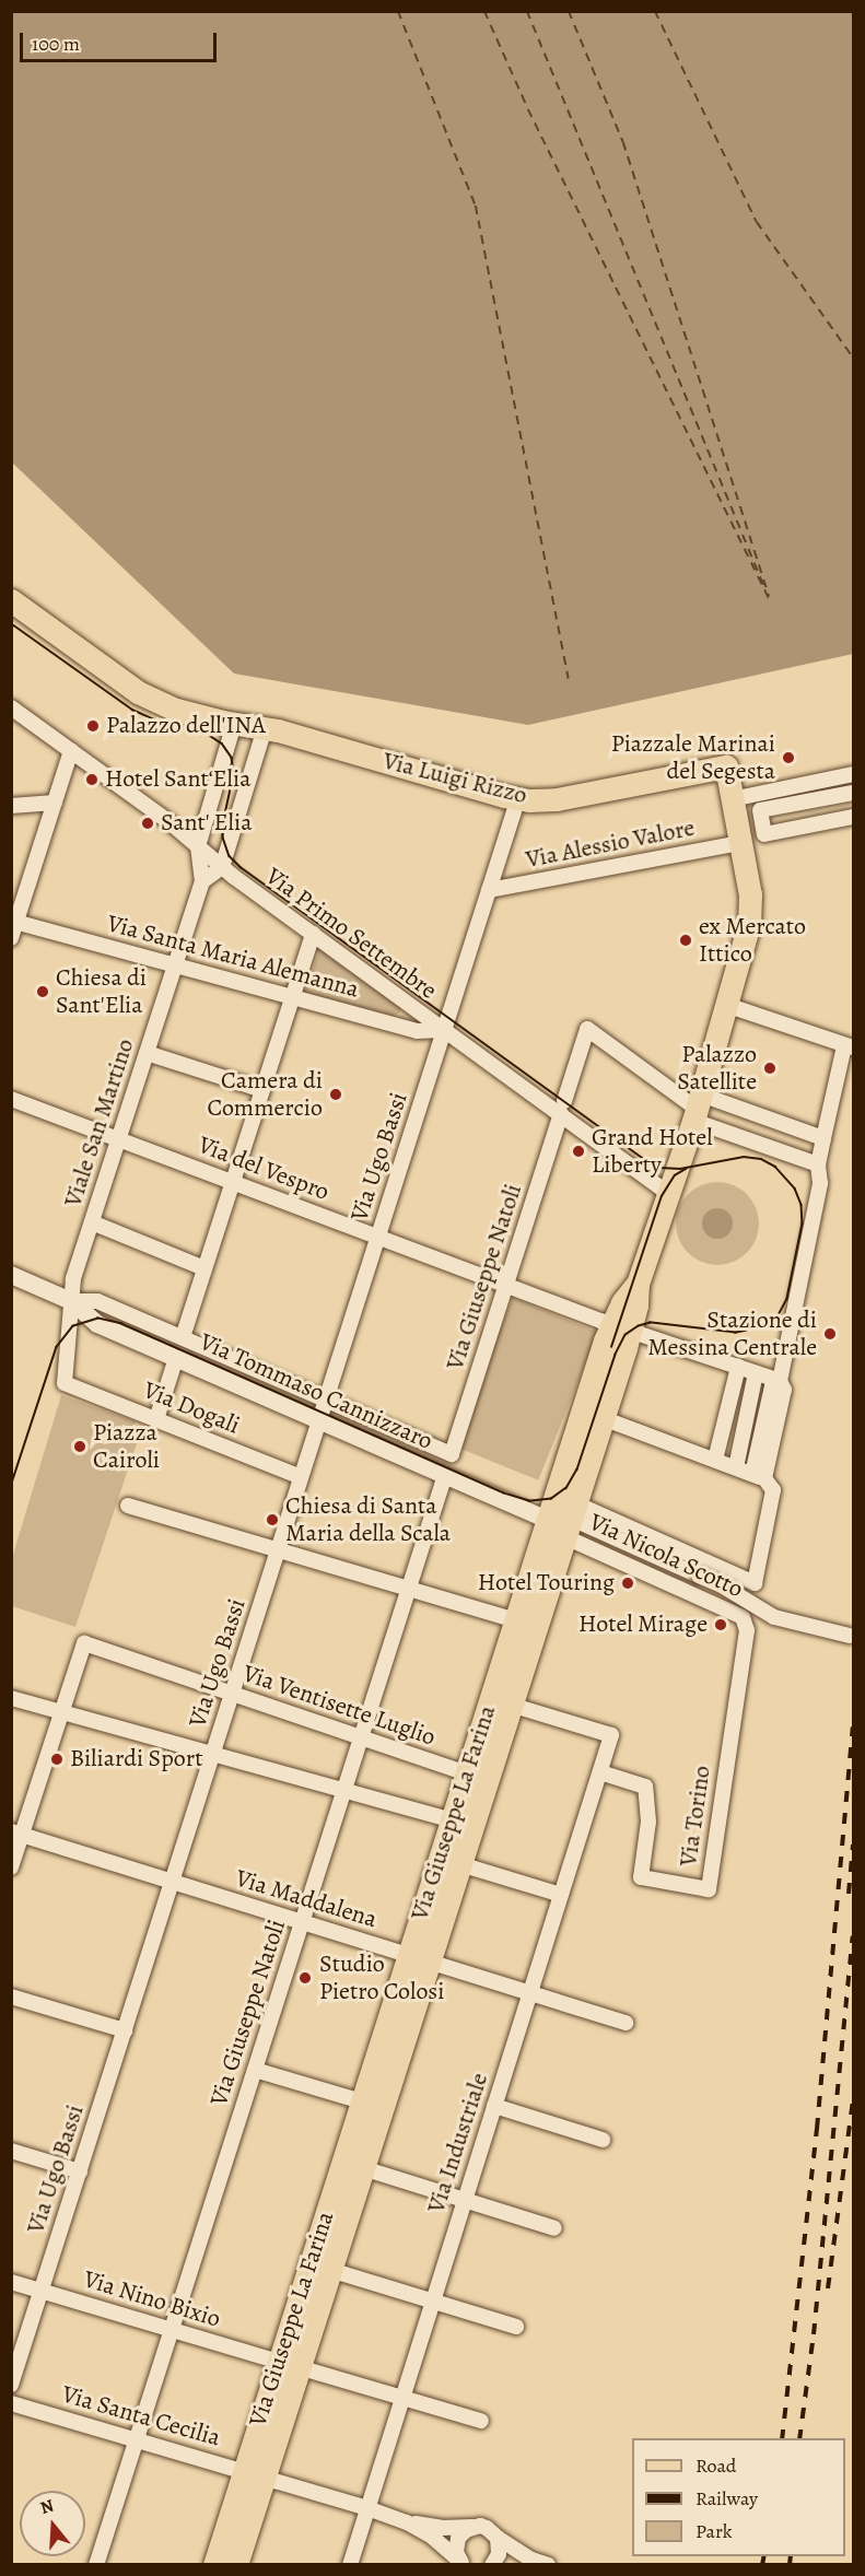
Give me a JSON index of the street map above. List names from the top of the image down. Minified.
{"streets":{"main road":["Via Luigi Rizzo","Via Giuseppe La Farina"],"street":["Via Alessio Valore","Via Primo Settembre","Via Santa Maria Alemanna","Viale San Martino","Via Ugo Bassi","Via del Vespro","Via Giuseppe Natoli","Via Tommaso Cannizzaro","Via Dogali","Via Nicola Scotto","Via Ventisette Luglio","Via Torino","Via Maddalena","Via Industriale","Via Nino Bixio","Via Santa Cecilia"]},"crossings":[["Via Luigi Rizzo","Via Ugo Bassi"],["Via Alessio Valore","Via Ugo Bassi"],["Via Primo Settembre","Via Santa Maria Alemanna"],["Via Primo Settembre","Via Ugo Bassi"],["Via Primo Settembre","Via Giuseppe Natoli"],["Via Santa Maria Alemanna","Viale San Martino"],["Via Santa Maria Alemanna","Via Ugo Bassi"],["Viale San Martino","Via del Vespro"],["Viale San Martino","Via Tommaso Cannizzaro"],["Viale San Martino","Via Dogali"],["Via Ugo Bassi","Via del Vespro"],["Via Ugo Bassi","Via Tommaso Cannizzaro"],["Via Ugo Bassi","Via Dogali"],["Via Ugo Bassi","Via Ventisette Luglio"],["Via Ugo Bassi","Via Maddalena"],["Via Ugo Bassi","Via Nino Bixio"],["Via del Vespro","Via Giuseppe Natoli"],["Via del Vespro","Via Giuseppe La Farina"],["Via Giuseppe Natoli","Via Tommaso Cannizzaro"],["Via Giuseppe Natoli","Via Ventisette Luglio"],["Via Giuseppe Natoli","Via Maddalena"],["Via Giuseppe Natoli","Via Nino Bixio"],["Via Giuseppe Natoli","Via Santa Cecilia"],["Via Tommaso Cannizzaro","Via Nicola Scotto"],["Via Tommaso Cannizzaro","Via Giuseppe La Farina"],["Via Nicola Scotto","Via Giuseppe La Farina"],["Via Nicola Scotto","Via Torino"],["Via Ventisette Luglio","Via Giuseppe La Farina"],["Via Giuseppe La Farina","Via Maddalena"],["Via Giuseppe La Farina","Via Industriale"],["Via Giuseppe La Farina","Via Nino Bixio"],["Via Giuseppe La Farina","Via Santa Cecilia"],["Via Torino","Via Industriale"],["Via Maddalena","Via Industriale"],["Via Industriale","Via Nino Bixio"],["Via Industriale","Via Santa Cecilia"]],"places":["Palazzo dell'INA","Piazzale Marinai del Segesta","Hotel Sant‘Elia","Sant' Elia","ex Mercato Ittico","Chiesa di Sant'Elia","Palazzo Satellite","Camera di Commercio","Grand Hotel Liberty","Stazione di Messina Centrale","Piazza Cairoli","Chiesa di Santa Maria della Scala","Hotel Touring","Hotel Mirage","Biliardi Sport","Studio Pietro Colosi"],"legend":["Road","Railway","Park"],"scale_bar":"100 m","north":"top"}
